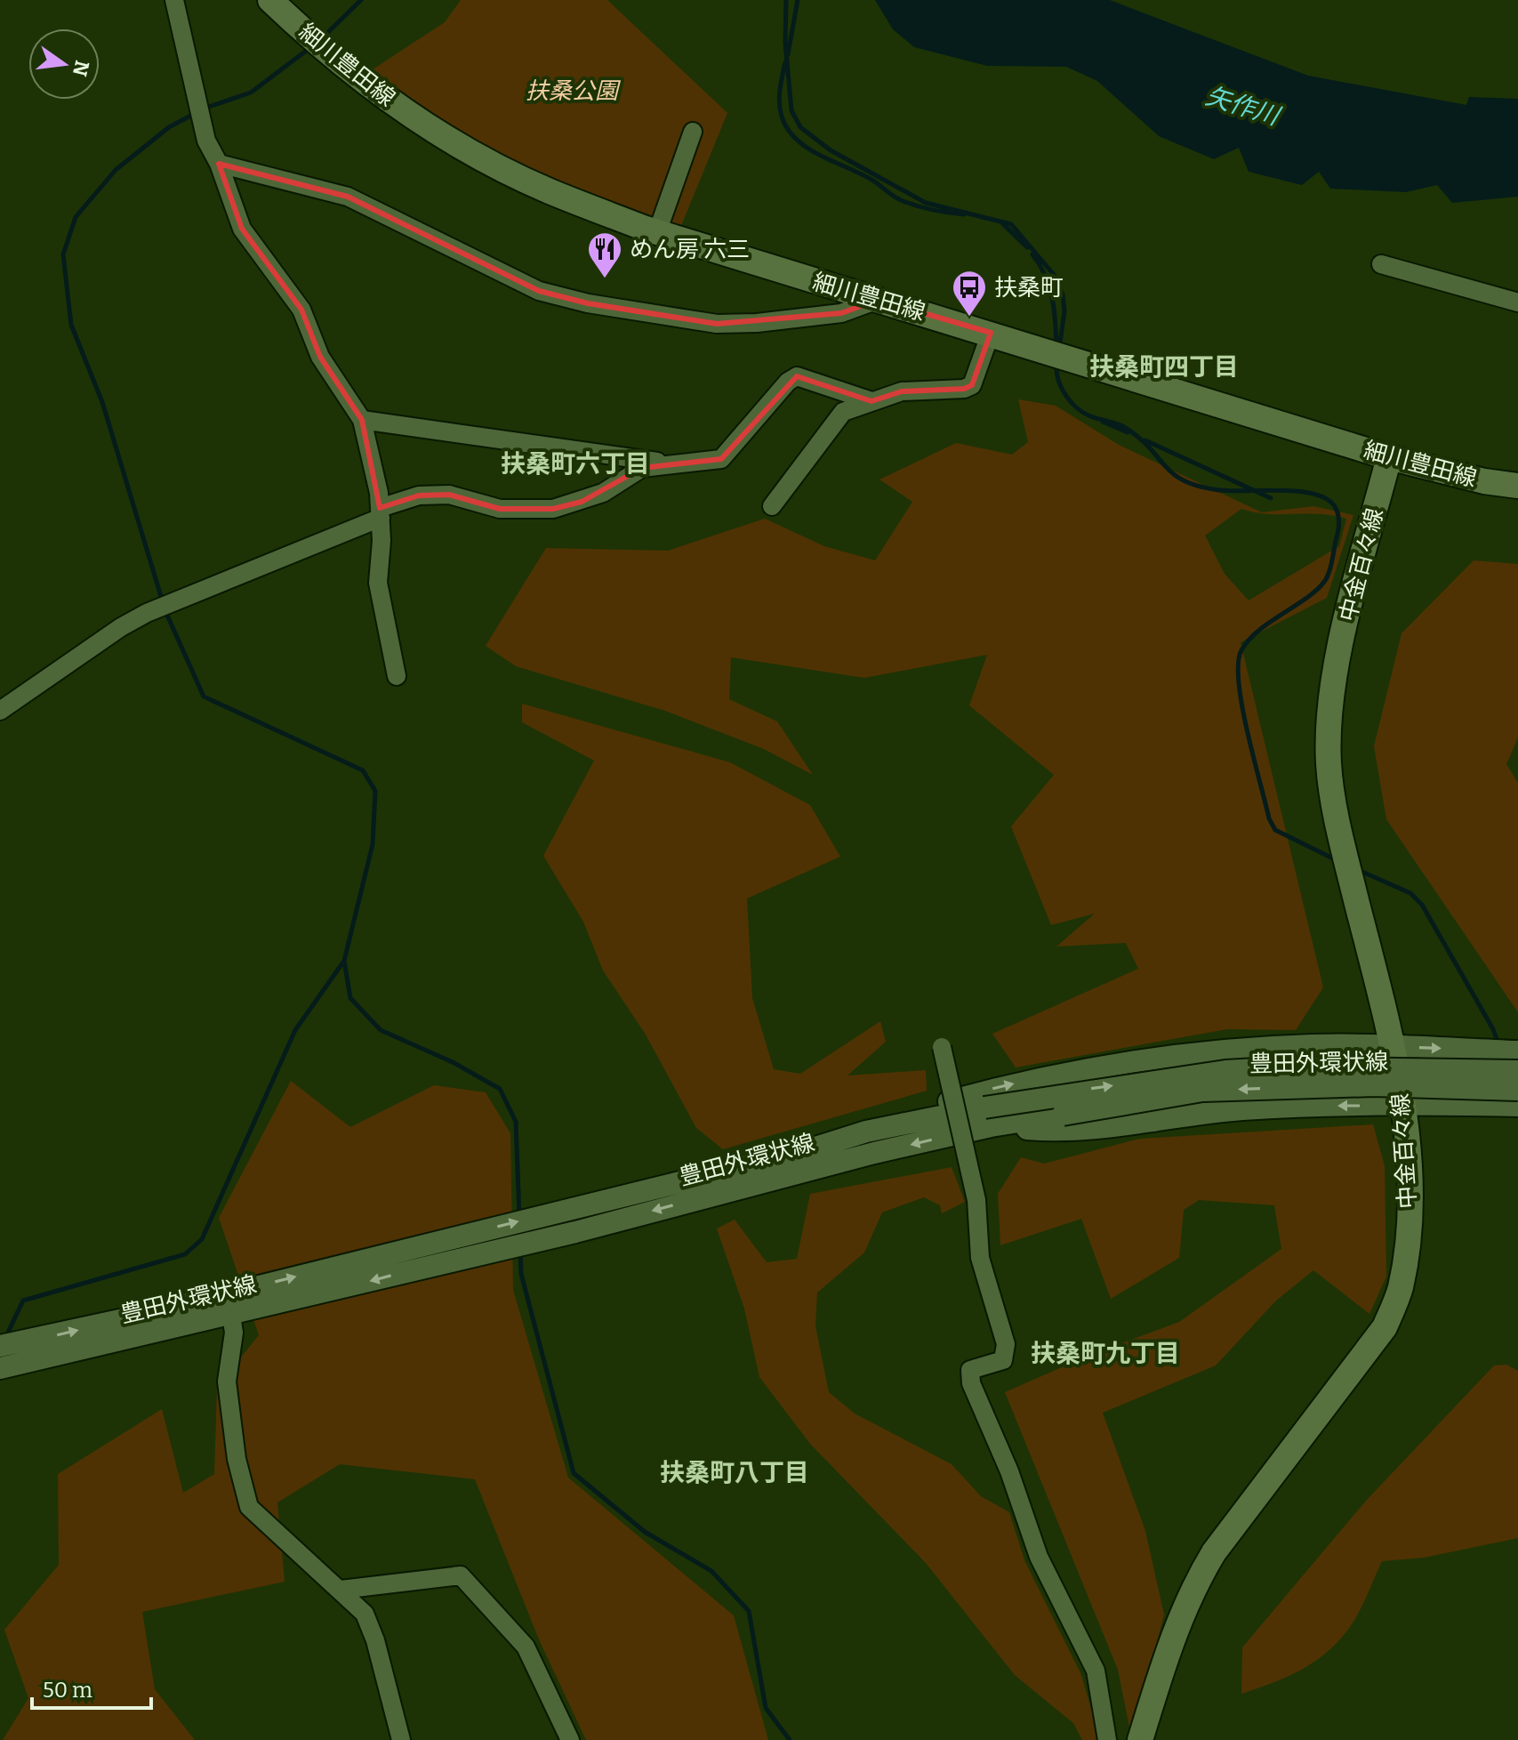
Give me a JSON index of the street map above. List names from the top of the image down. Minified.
{"streets":{"main road":["細川豊田線","中金百々線"],"street":["豊田外環状線"]},"crossings":[["細川豊田線","中金百々線"]],"districts":["扶桑町四丁目","扶桑町六丁目","扶桑町九丁目","扶桑町八丁目"],"water":["矢作川"],"parks":["扶桑公園"],"places":{"restaurant":["めん房 六三"],"bus stop":["扶桑町"]},"scale_bar":"50 m","north":"right"}
